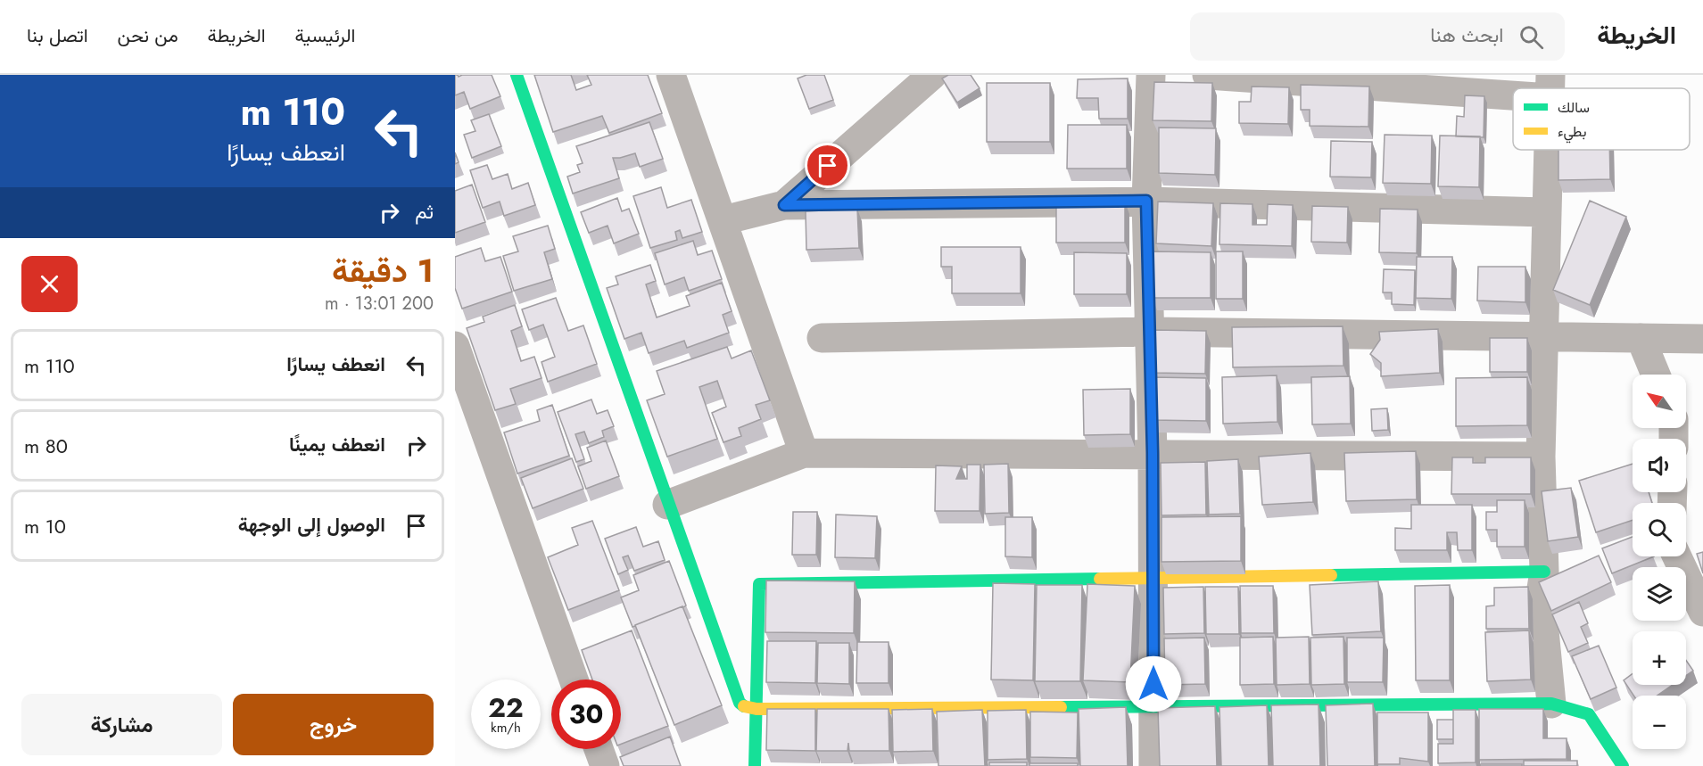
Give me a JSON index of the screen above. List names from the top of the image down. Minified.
{"legend":["سالك","بطيء"],"north":"top left","page":{"header":"الخريطة","search":"ابحث هنا","nav":["الرئيسية","الخريطة","من نحن","اتصل بنا"],"turn":["110 m","انعطف يسارًا"],"then":"ثم","heading":["1 دقيقة","200 m · 13:01"],"list":[{"name":"انعطف يسارًا","value":"110 m"},{"name":"انعطف يمينًا","value":"80 m"},{"name":"الوصول إلى الوجهة","value":"10 m"}],"map_buttons":["+","−"],"speed":"22 km/h","limit":"30","buttons":["خروج","مشاركة"]}}
